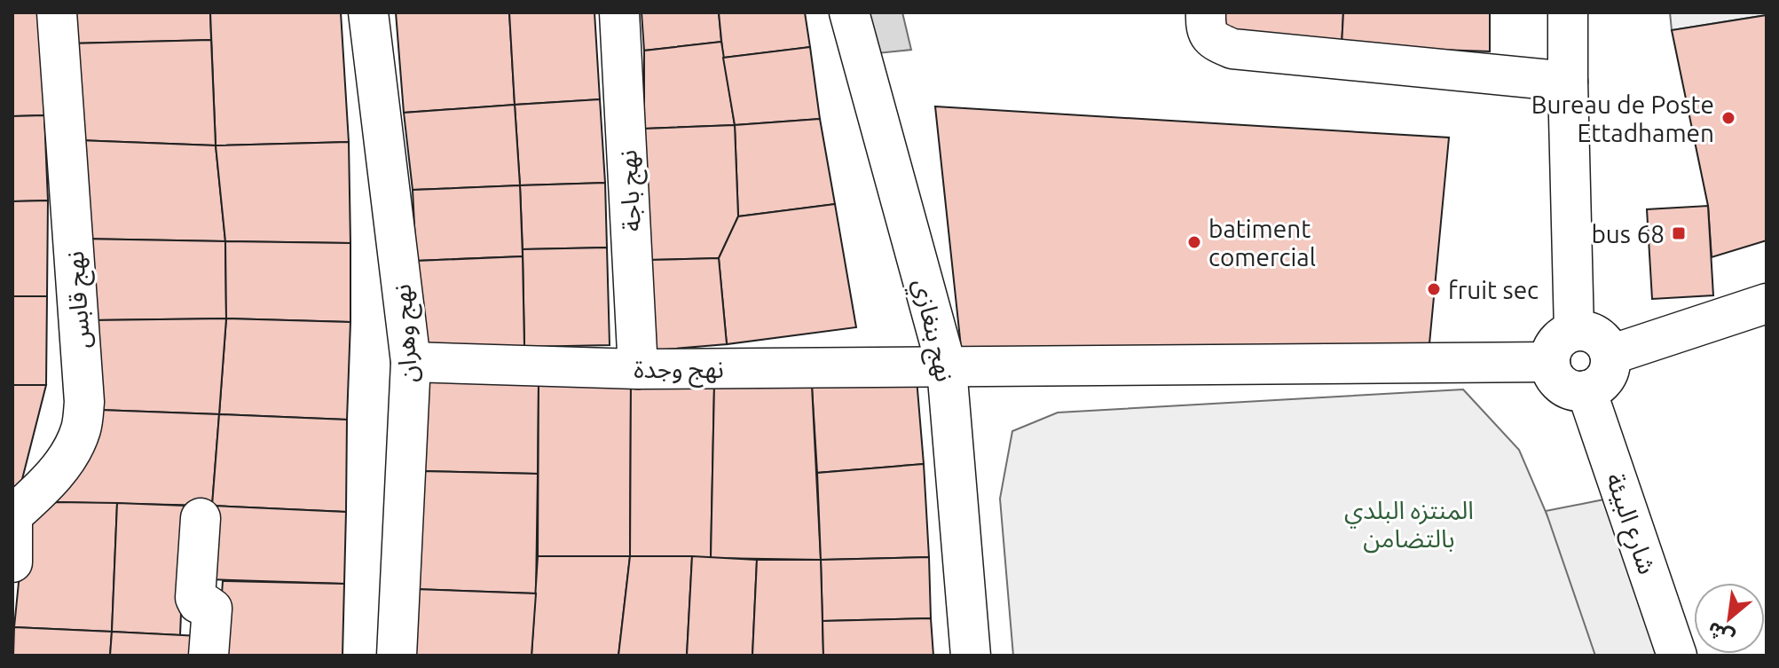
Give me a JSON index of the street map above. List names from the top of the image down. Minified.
{"streets":{"street":["نهج باجة","نهج قابس","نهج بنغازي","نهج وهران","نهج وجدة","شارع البيئة"]},"crossings":[["نهج باجة","نهج وجدة"],["نهج بنغازي","نهج وجدة"],["نهج وهران","نهج وجدة"],["نهج وجدة","شارع البيئة"]],"parks":["المنتزه البلدي بالتضامن"],"places":{"other":["Bureau de Poste Ettadhamen","batiment comercial","fruit sec"],"transit":["bus 68"]},"north":"bottom left"}
